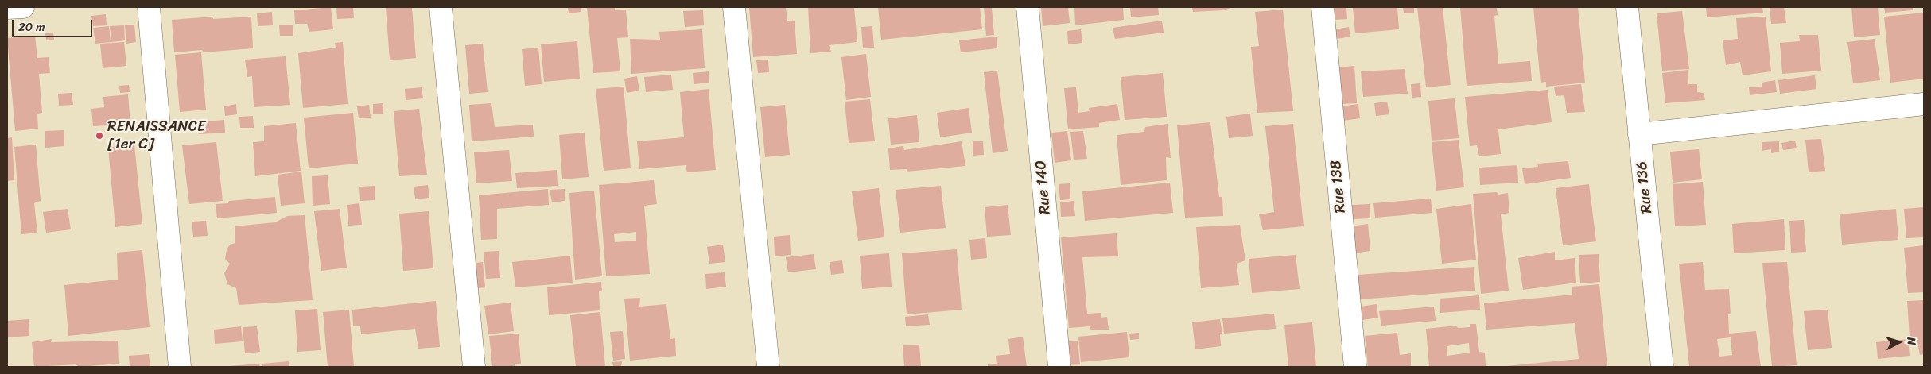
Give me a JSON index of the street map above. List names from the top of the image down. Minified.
{"streets":{"street":["Rue 138","Rue 140","Rue 136"]},"places":["RENAISSANCE [1er C]"],"scale_bar":"20 m","north":"right"}
